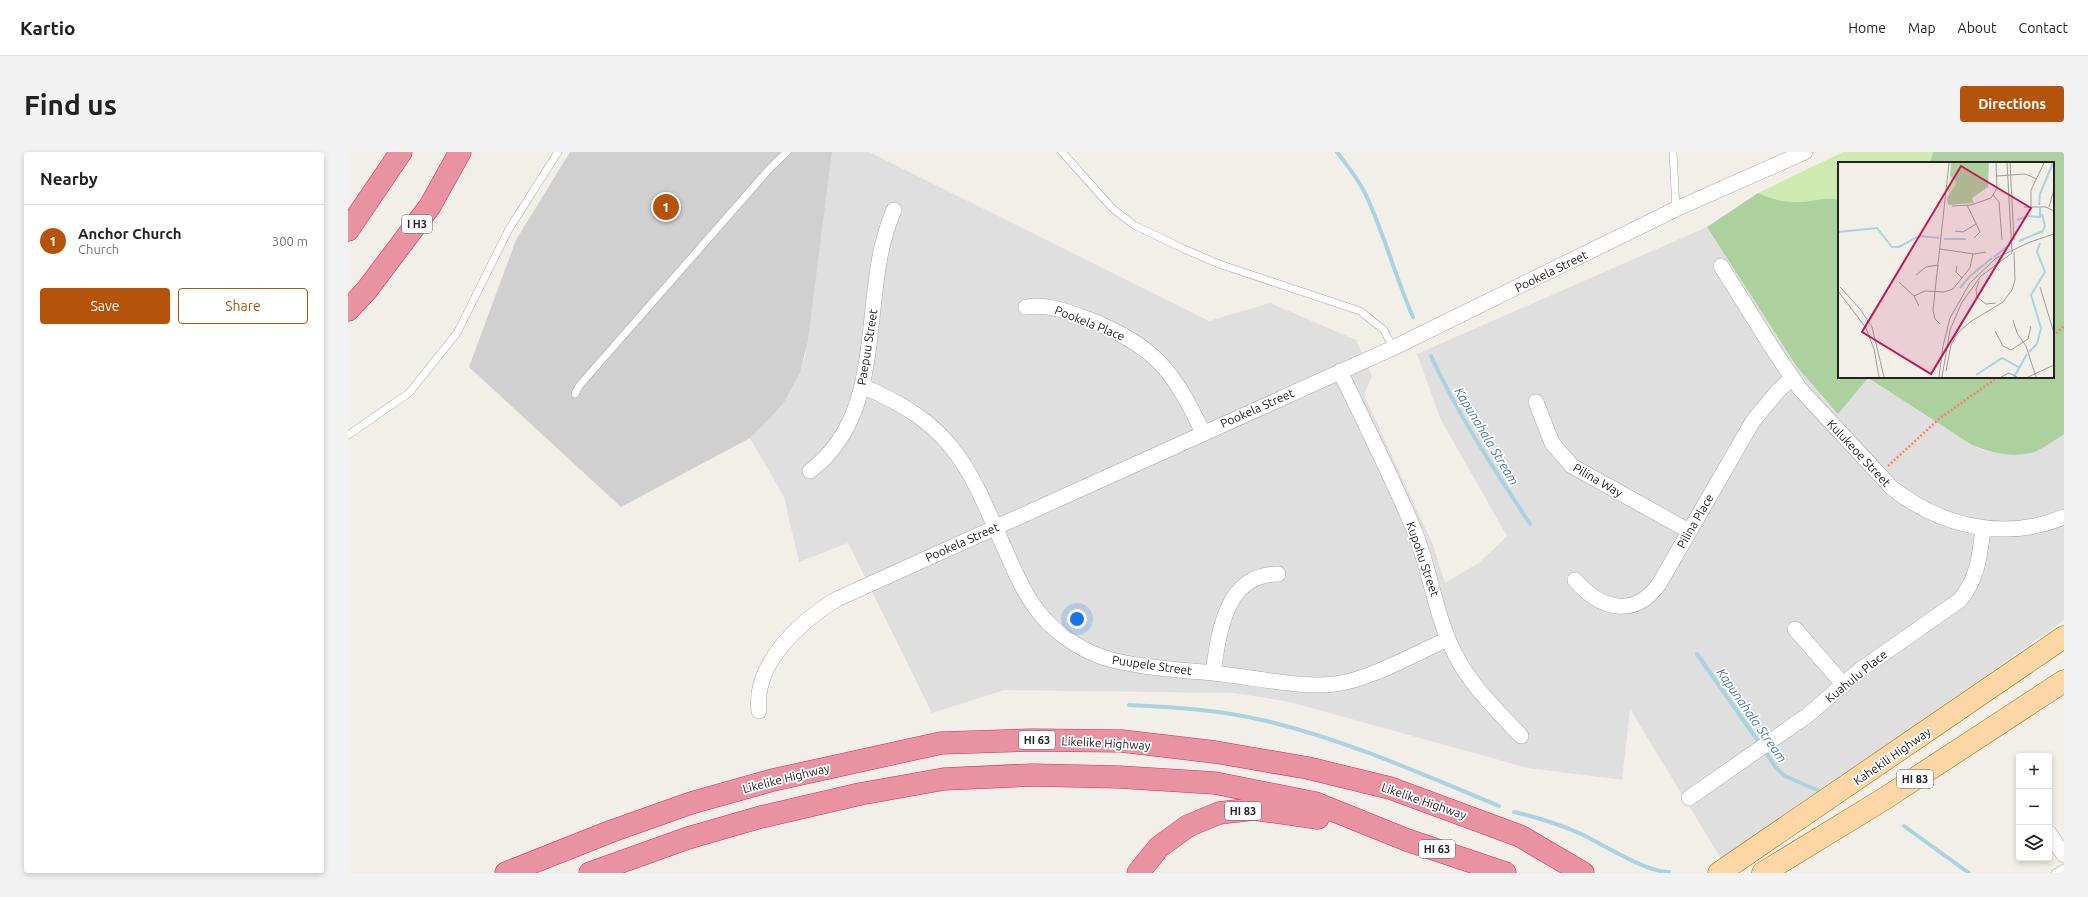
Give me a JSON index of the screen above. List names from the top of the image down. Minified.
{"streets":{"highway":["I H3","HI 63","Likelike Highway","HI 83"],"main road":["Kahekili Highway"],"street":["Pookela Street","Pookela Place","Paepuu Street","Kulukeoe Street","Pilina Way","Pilina Place","Kupohu Street","Puupele Street","Kuahulu Place"]},"crossings":[["Pookela Street","Pookela Place"],["Pookela Street","Kupohu Street"],["Pookela Street","Puupele Street"],["Paepuu Street","Puupele Street"],["Kulukeoe Street","Pilina Place"],["Kulukeoe Street","Kuahulu Place"],["Pilina Way","Pilina Place"],["Kupohu Street","Puupele Street"],["HI 63","HI 83"]],"water":["Kapunahala Stream"],"page":{"header":"Kartio","nav":["Home","Map","About","Contact"],"buttons":["Directions",["Save","Share"]],"title":"Find us","heading":"Nearby","pins":"1","list":[{"mark":"1","name":"Anchor Church","note":"Church","value":"300 m"}],"map_buttons":["+","−"]}}
